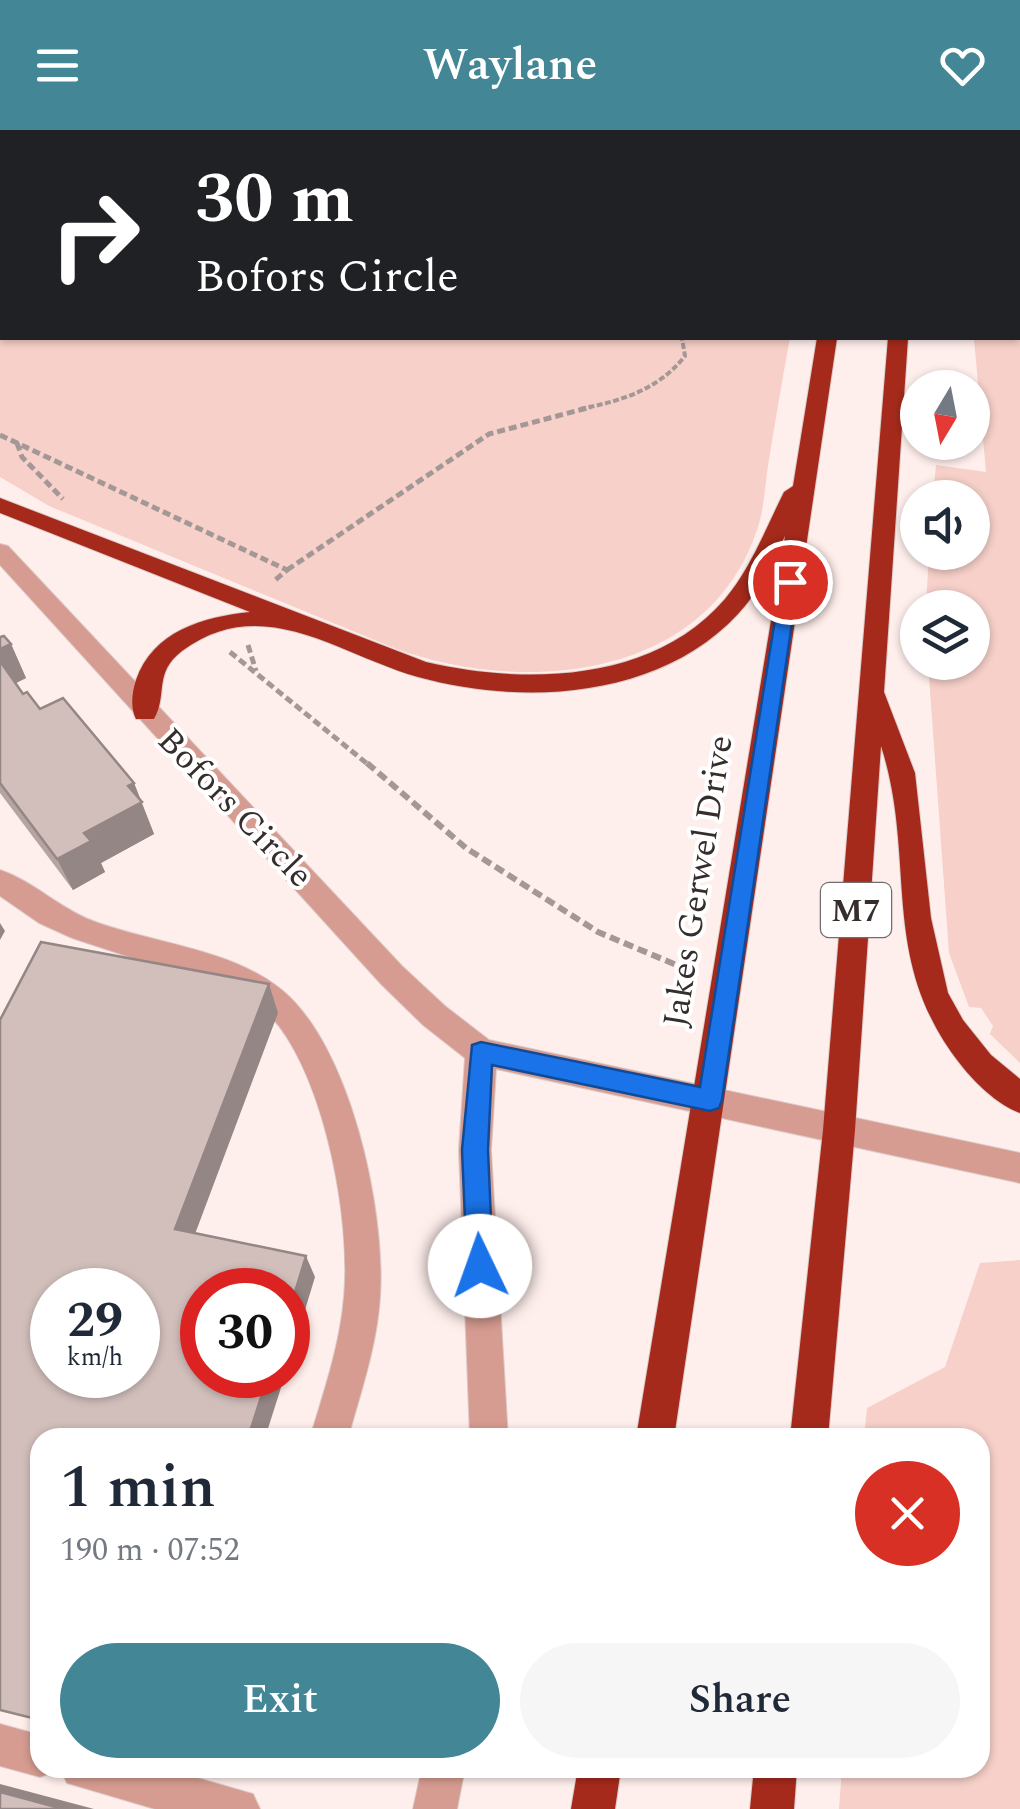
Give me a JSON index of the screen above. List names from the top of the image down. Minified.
{"streets":{"highway":["Jakes Gerwel Drive","M7"],"street":["Bofors Circle"]},"crossings":[["Bofors Circle","Jakes Gerwel Drive"],["Bofors Circle","M7"]],"north":"bottom","page":{"header":"Waylane","turn":["30 m","Bofors Circle"],"speed":"29 km/h","limit":"30","heading":["1 min","190 m · 07:52"],"buttons":["Exit","Share"]}}
